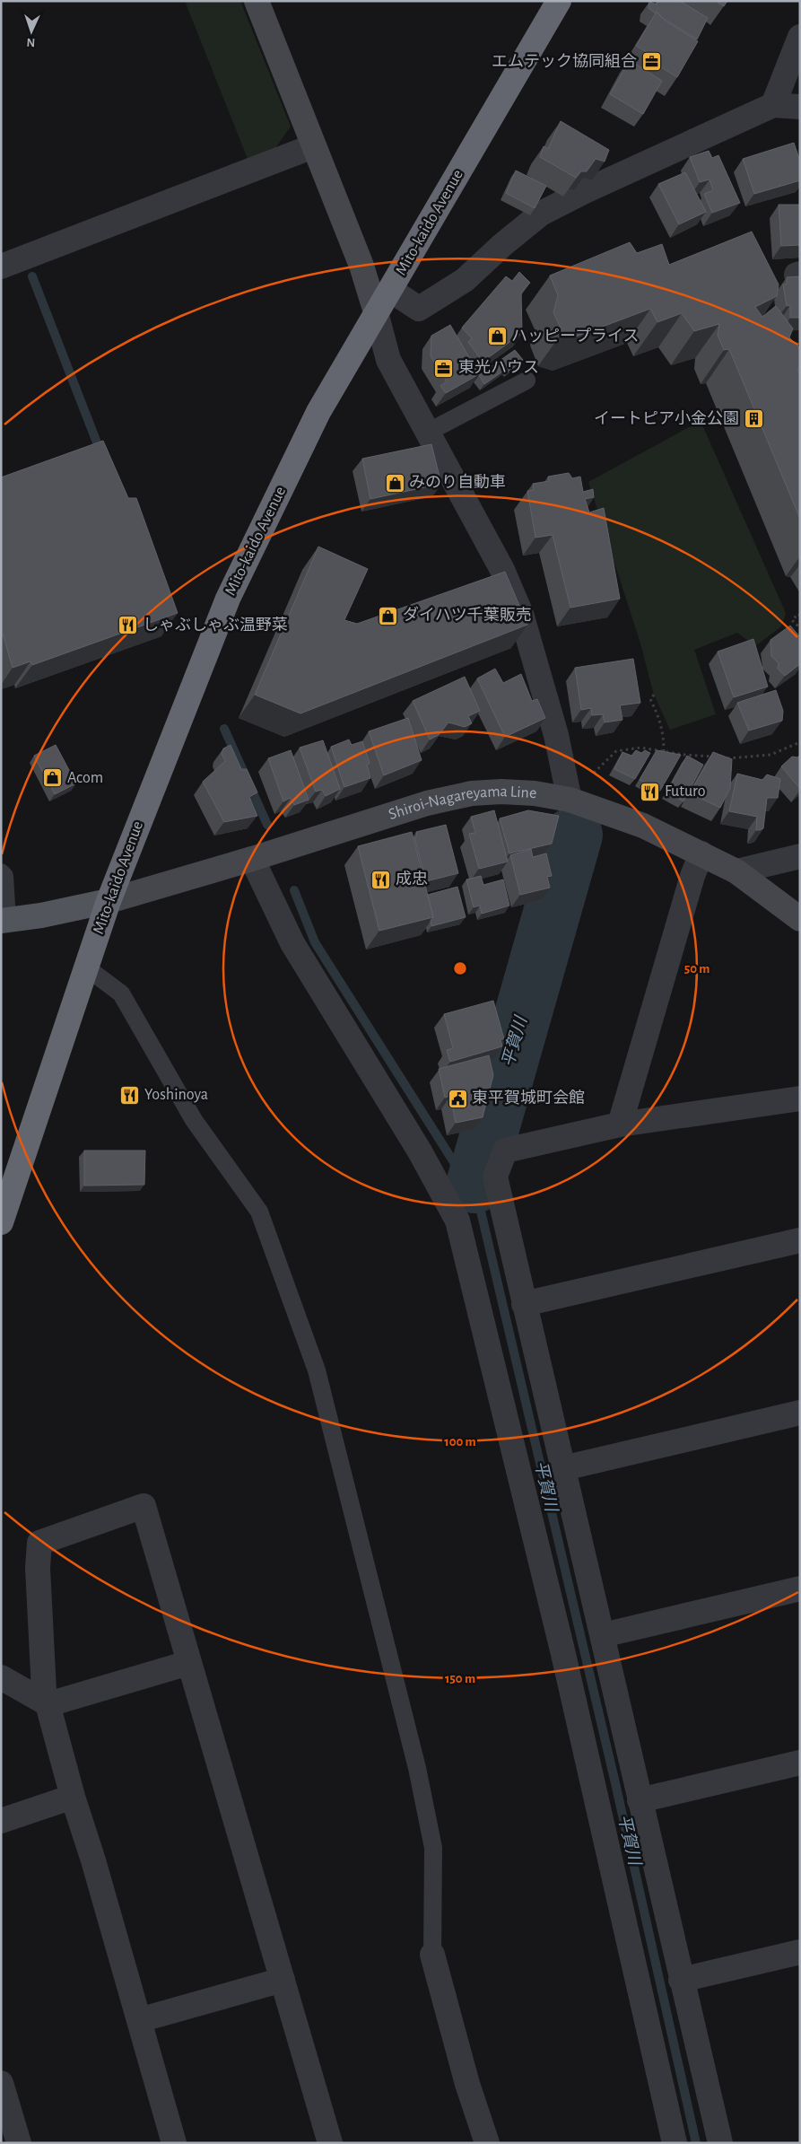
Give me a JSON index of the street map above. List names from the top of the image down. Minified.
{"streets":{"highway":["Mito-kaido Avenue"],"main road":["Shiroi-Nagareyama Line"]},"crossings":[["Mito-kaido Avenue","Shiroi-Nagareyama Line"]],"water":["平賀川"],"places":{"office":["エムテック協同組合","東光ハウス"],"shop":["ハッピープライス","みのり自動車","ダイハツ千葉販売","Acom"],"building":["イートピア小金公園"],"restaurant":["しゃぶしゃぶ温野菜","Futuro","成忠","Yoshinoya"],"public building":["東平賀城町会館"]},"north":"bottom","rings":["50 m","100 m","150 m"]}
